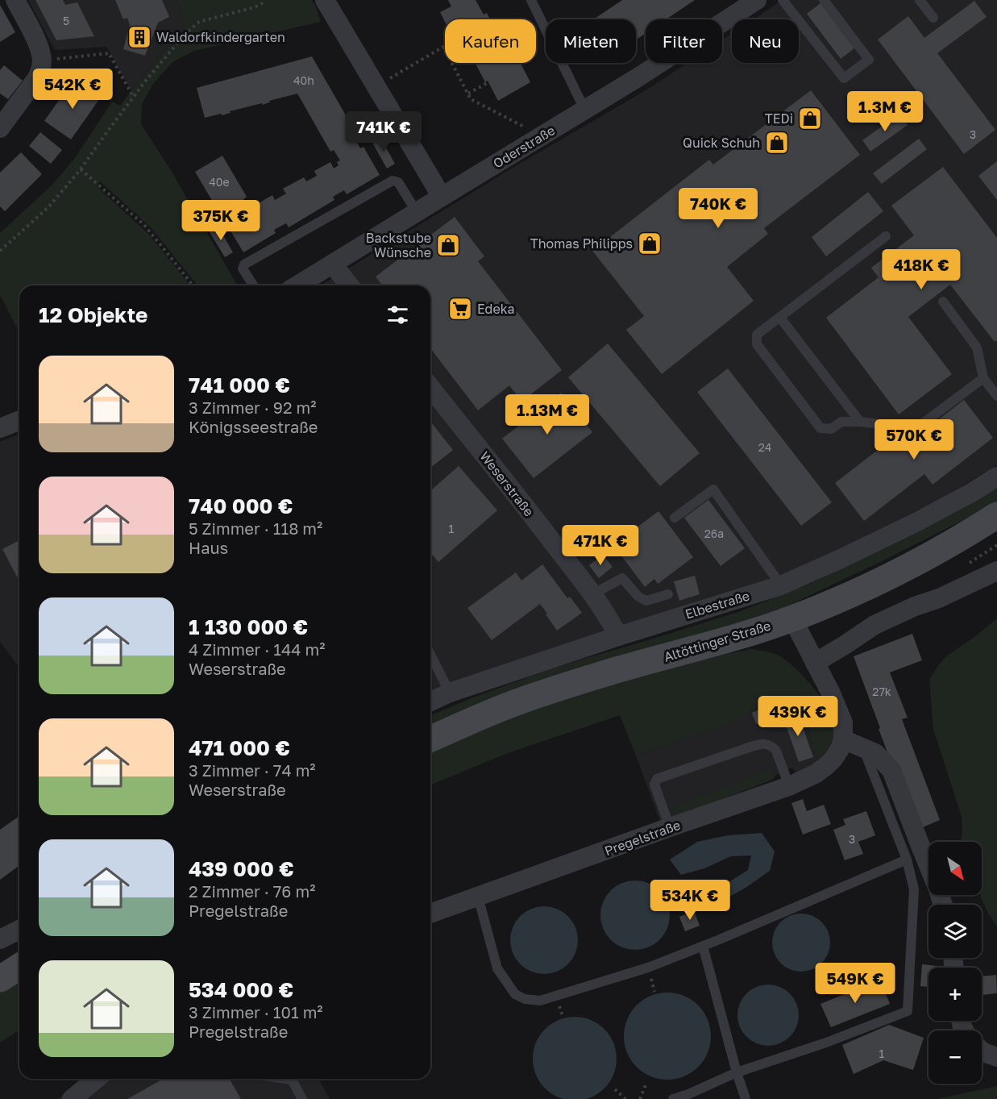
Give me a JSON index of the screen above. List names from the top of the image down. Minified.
{"streets":{"main road":["Altöttinger Straße"],"street":["Oderstraße","Weserstraße","Elbestraße","Pregelstraße"]},"crossings":[["Weserstraße","Elbestraße"]],"places":{"building":["Waldorfkindergarten"],"shop":["TEDi","Quick Schuh","Thomas Philipps","Backstube Wünsche"],"supermarket":["Edeka"]},"house_numbers":["5","40h","3","40e","24","1","26a","27k","3","1"],"north":"bottom right","page":{"chip":["Kaufen","Mieten","Filter","Neu"],"price":["542K €","1.3M €","741K €","740K €","375K €","418K €","1.13M €","570K €","471K €","439K €","534K €","549K €"],"heading":"12 Objekte","list":[{"name":"741 000 €","note":"3 Zimmer · 92 m² · Königsseestraße"},{"name":"740 000 €","note":"5 Zimmer · 118 m² · Haus"},{"name":"1 130 000 €","note":"4 Zimmer · 144 m² · Weserstraße"},{"name":"471 000 €","note":"3 Zimmer · 74 m² · Weserstraße"},{"name":"439 000 €","note":"2 Zimmer · 76 m² · Pregelstraße"},{"name":"534 000 €","note":"3 Zimmer · 101 m² · Pregelstraße"}],"map_buttons":["+","−"]}}
